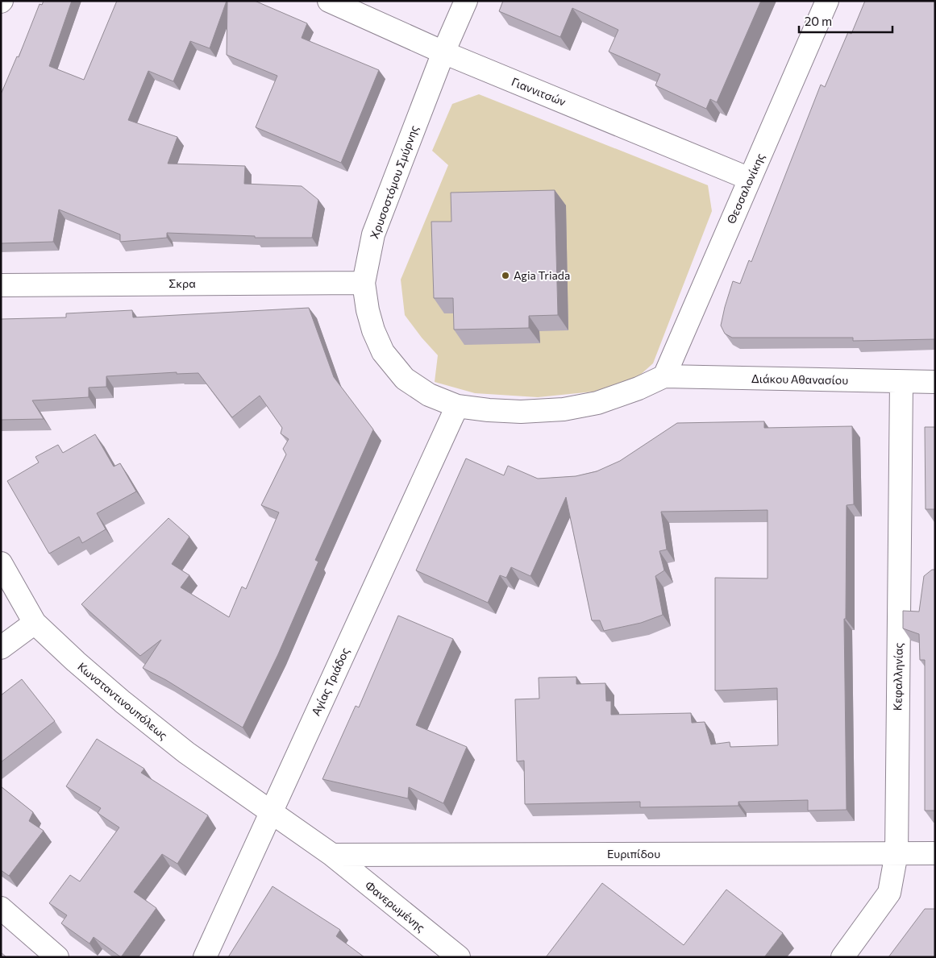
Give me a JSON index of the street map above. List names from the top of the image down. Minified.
{"streets":{"street":["Γιαννιτσών","Χρυσοστόμου Σμύρνης","Θεσσαλονίκης","Σκρα","Διάκου Αθανασίου","Κεφαλληνίας","Αγίας Τριάδος","Κωνσταντινουπόλεως","Ευριπίδου","Φανερωμένης"]},"crossings":[["Γιαννιτσών","Χρυσοστόμου Σμύρνης"],["Γιαννιτσών","Θεσσαλονίκης"],["Χρυσοστόμου Σμύρνης","Θεσσαλονίκης"],["Χρυσοστόμου Σμύρνης","Σκρα"],["Χρυσοστόμου Σμύρνης","Διάκου Αθανασίου"],["Χρυσοστόμου Σμύρνης","Αγίας Τριάδος"],["Θεσσαλονίκης","Διάκου Αθανασίου"],["Διάκου Αθανασίου","Κεφαλληνίας"],["Κεφαλληνίας","Ευριπίδου"],["Αγίας Τριάδος","Κωνσταντινουπόλεως"],["Κωνσταντινουπόλεως","Ευριπίδου"],["Κωνσταντινουπόλεως","Φανερωμένης"],["Ευριπίδου","Φανερωμένης"]],"places":["Agia Triada"],"scale_bar":"20 m"}
